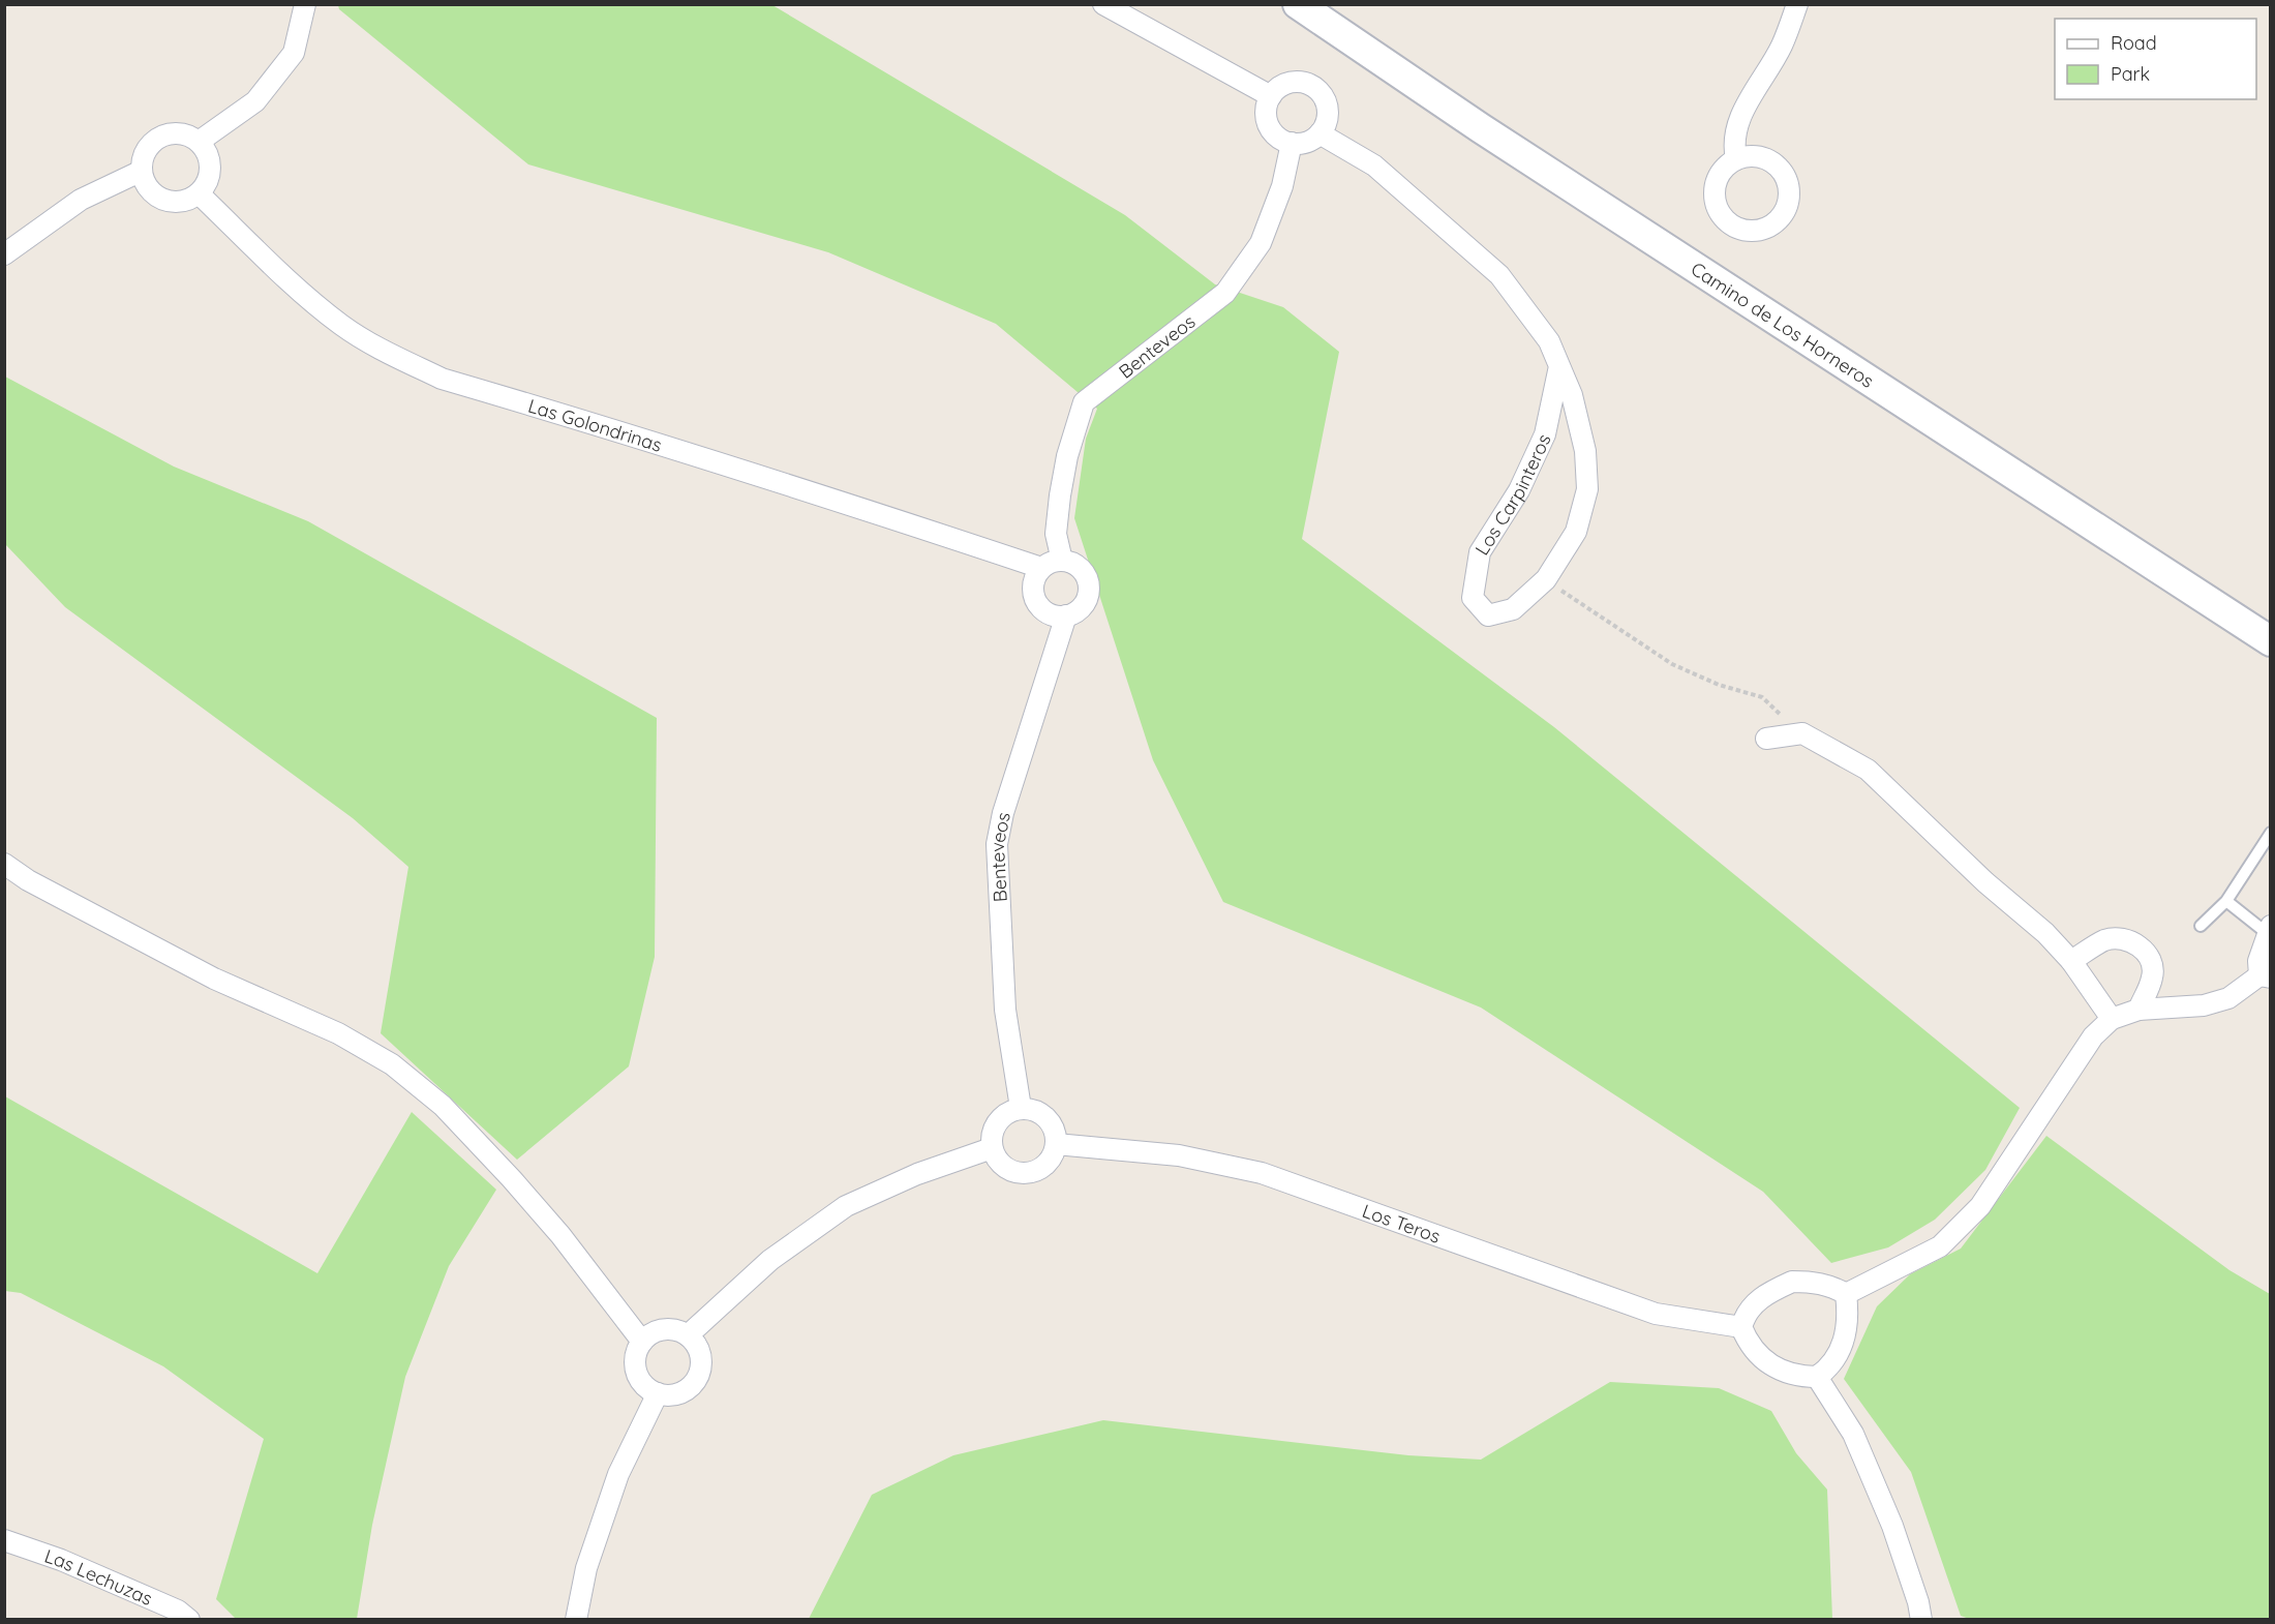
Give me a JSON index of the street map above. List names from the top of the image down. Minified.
{"streets":{"street":["Camino de Los Horneros","Benteveos","Las Golondrinas","Los Carpinteros","Los Teros","Las Lechuzas"]},"crossings":[["Benteveos","Las Golondrinas"],["Benteveos","Los Carpinteros"],["Benteveos","Los Teros"]],"legend":["Road","Park"]}
